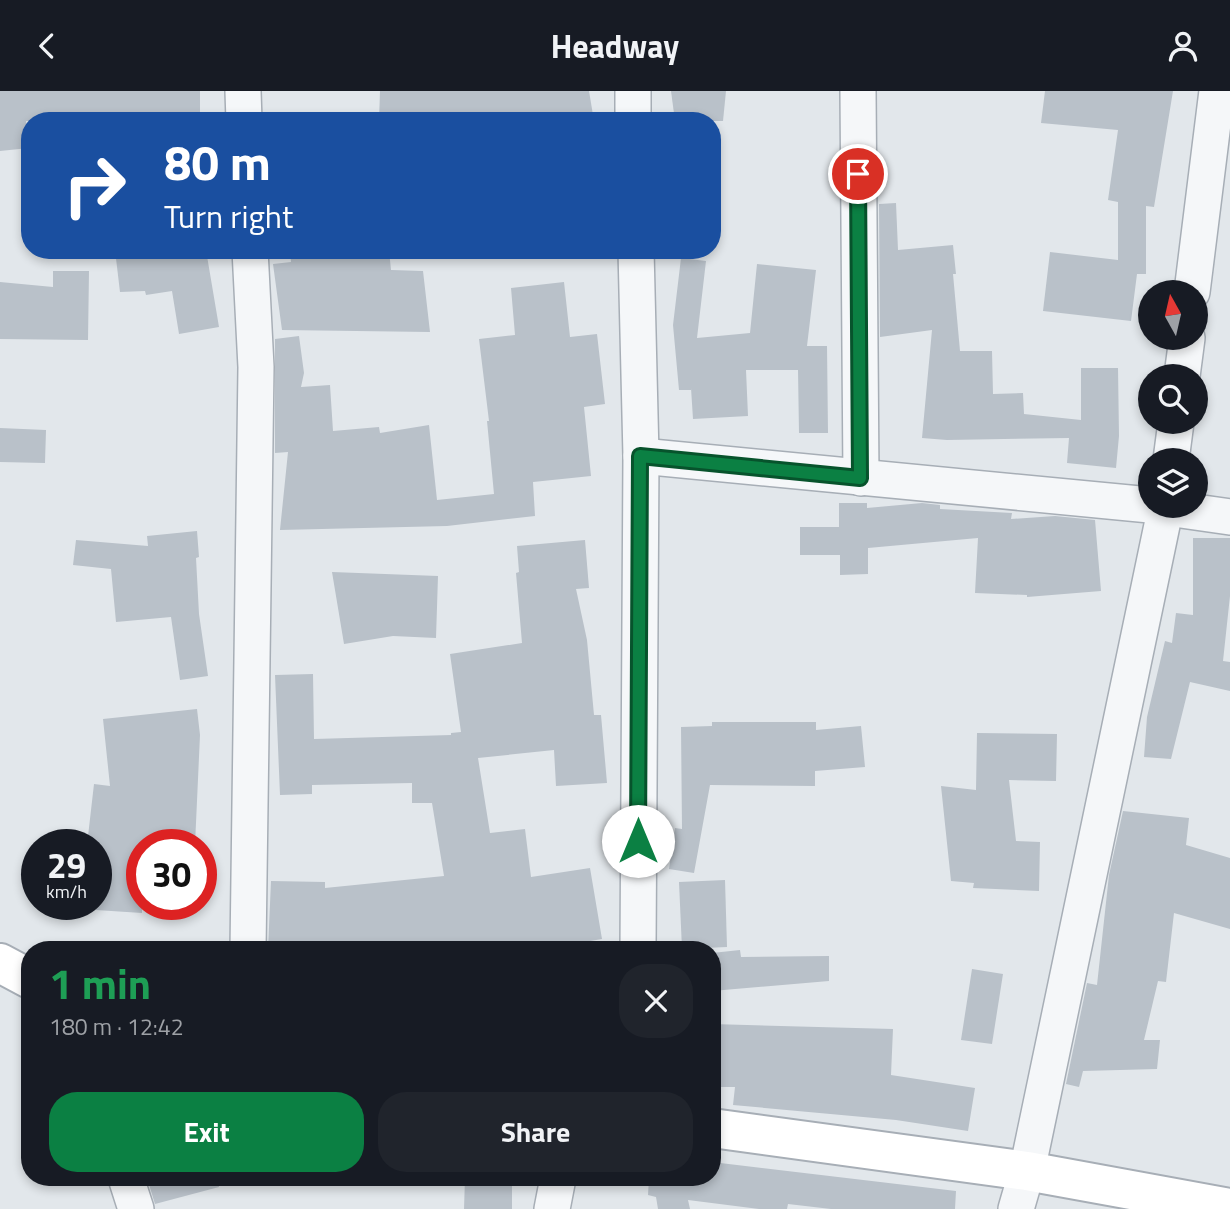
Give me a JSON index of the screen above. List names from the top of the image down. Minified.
{"north":"top","page":{"header":"Headway","turn":["80 m","Turn right"],"speed":"29 km/h","limit":"30","heading":["1 min","180 m · 12:42"],"buttons":["Exit","Share"]}}
